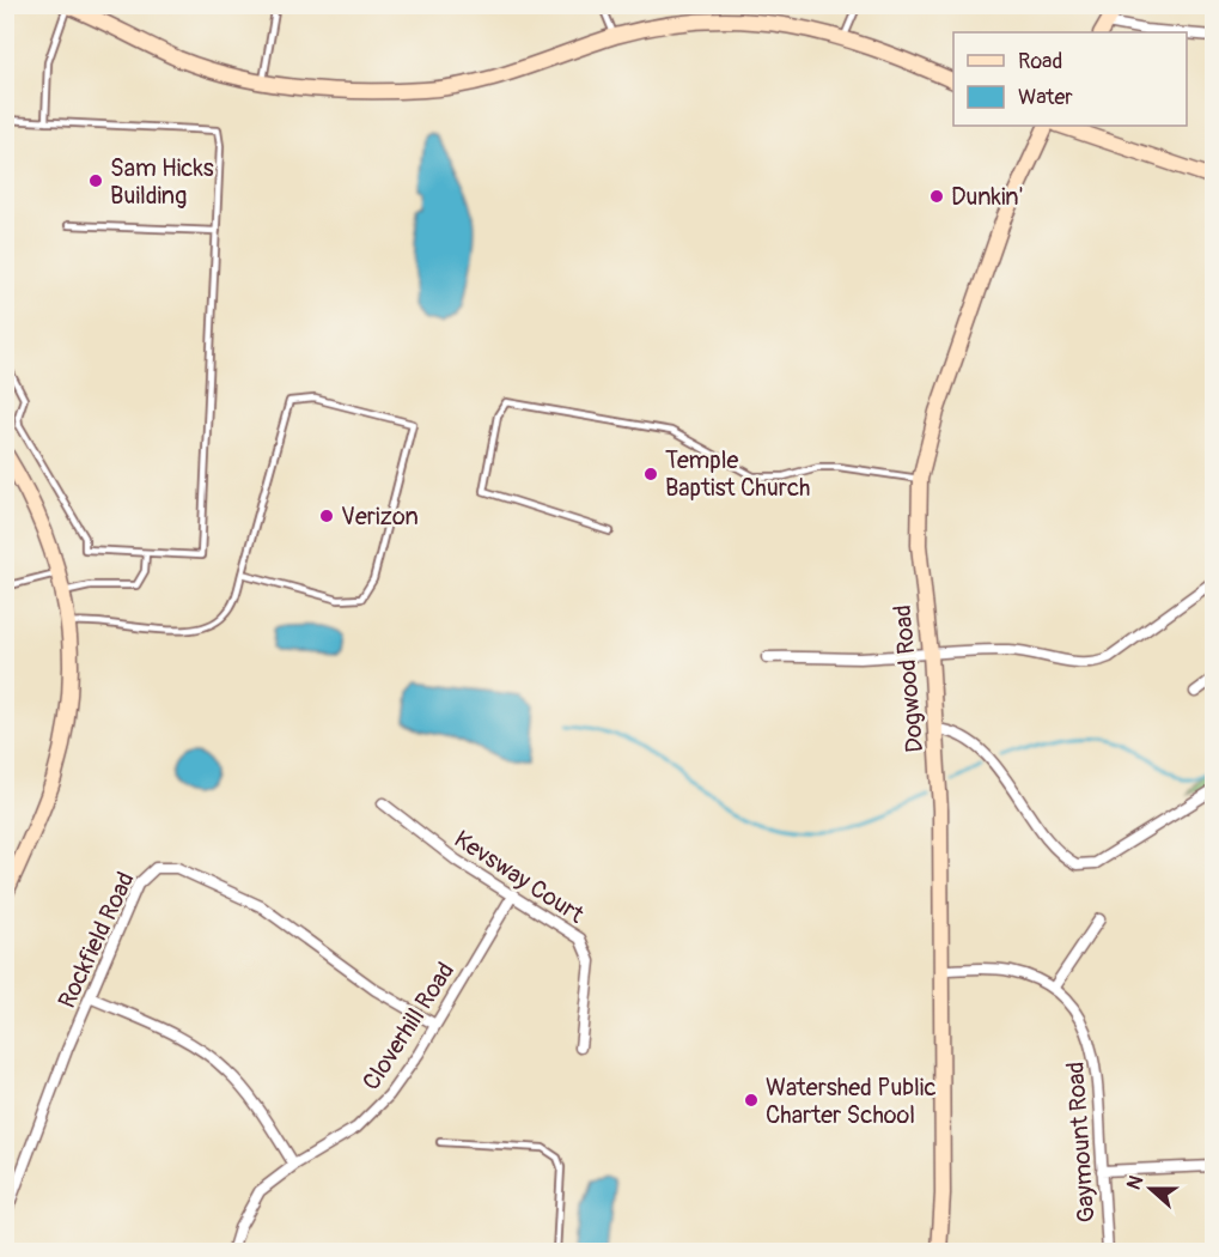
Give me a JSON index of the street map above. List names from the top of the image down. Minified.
{"streets":{"main road":["Dogwood Road"],"street":["Kevsway Court","Rockfield Road","Cloverhill Road","Gaymount Road"]},"crossings":[["Dogwood Road","Gaymount Road"],["Kevsway Court","Cloverhill Road"],["Rockfield Road","Cloverhill Road"]],"places":["Sam Hicks Building","Dunkin'","Temple Baptist Church","Verizon","Watershed Public Charter School"],"legend":["Road","Water"],"north":"left"}
